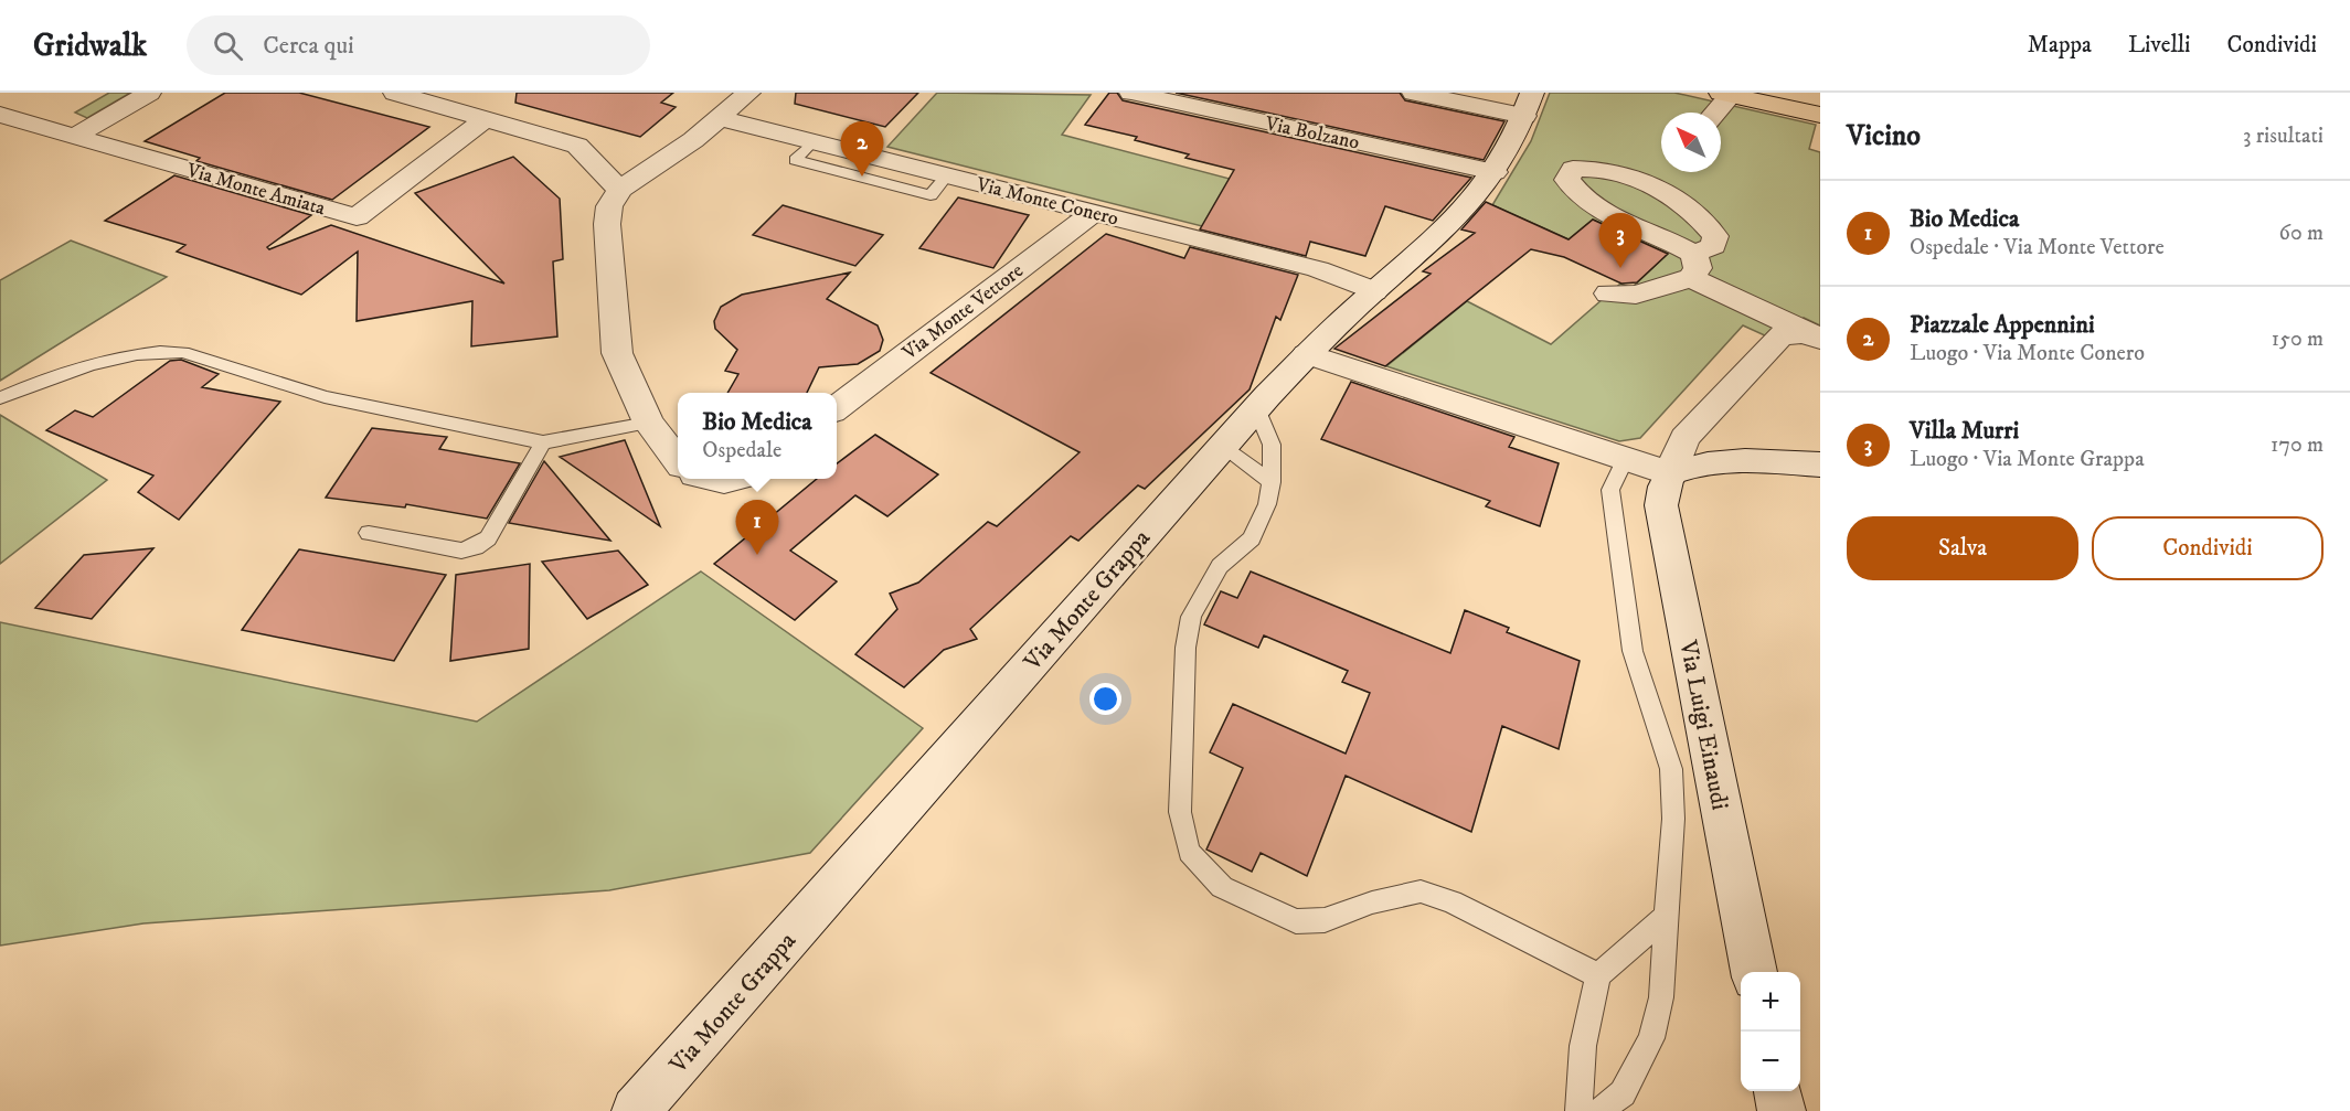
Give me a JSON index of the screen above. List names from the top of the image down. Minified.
{"streets":{"street":["Via Bolzano","Via Monte Amiata","Via Monte Conero","Via Monte Vettore","Via Monte Grappa","Via Luigi Einaudi"]},"crossings":[["Via Bolzano","Via Monte Grappa"],["Via Monte Conero","Via Monte Vettore"],["Via Monte Conero","Via Monte Grappa"]],"north":"top left","page":{"header":"Gridwalk","search":"Cerca qui","nav":["Mappa","Livelli","Condividi"],"heading":["Vicino","3 risultati"],"pins":["2","3","1"],"list":[{"mark":"1","name":"Bio Medica","note":"Ospedale · Via Monte Vettore","value":"60 m"},{"mark":"2","name":"Piazzale Appennini","note":"Luogo · Via Monte Conero","value":"150 m"},{"mark":"3","name":"Villa Murri","note":"Luogo · Via Monte Grappa","value":"170 m"}],"popup":["Bio Medica","Ospedale"],"buttons":["Salva","Condividi"],"map_buttons":["+","−"]}}
